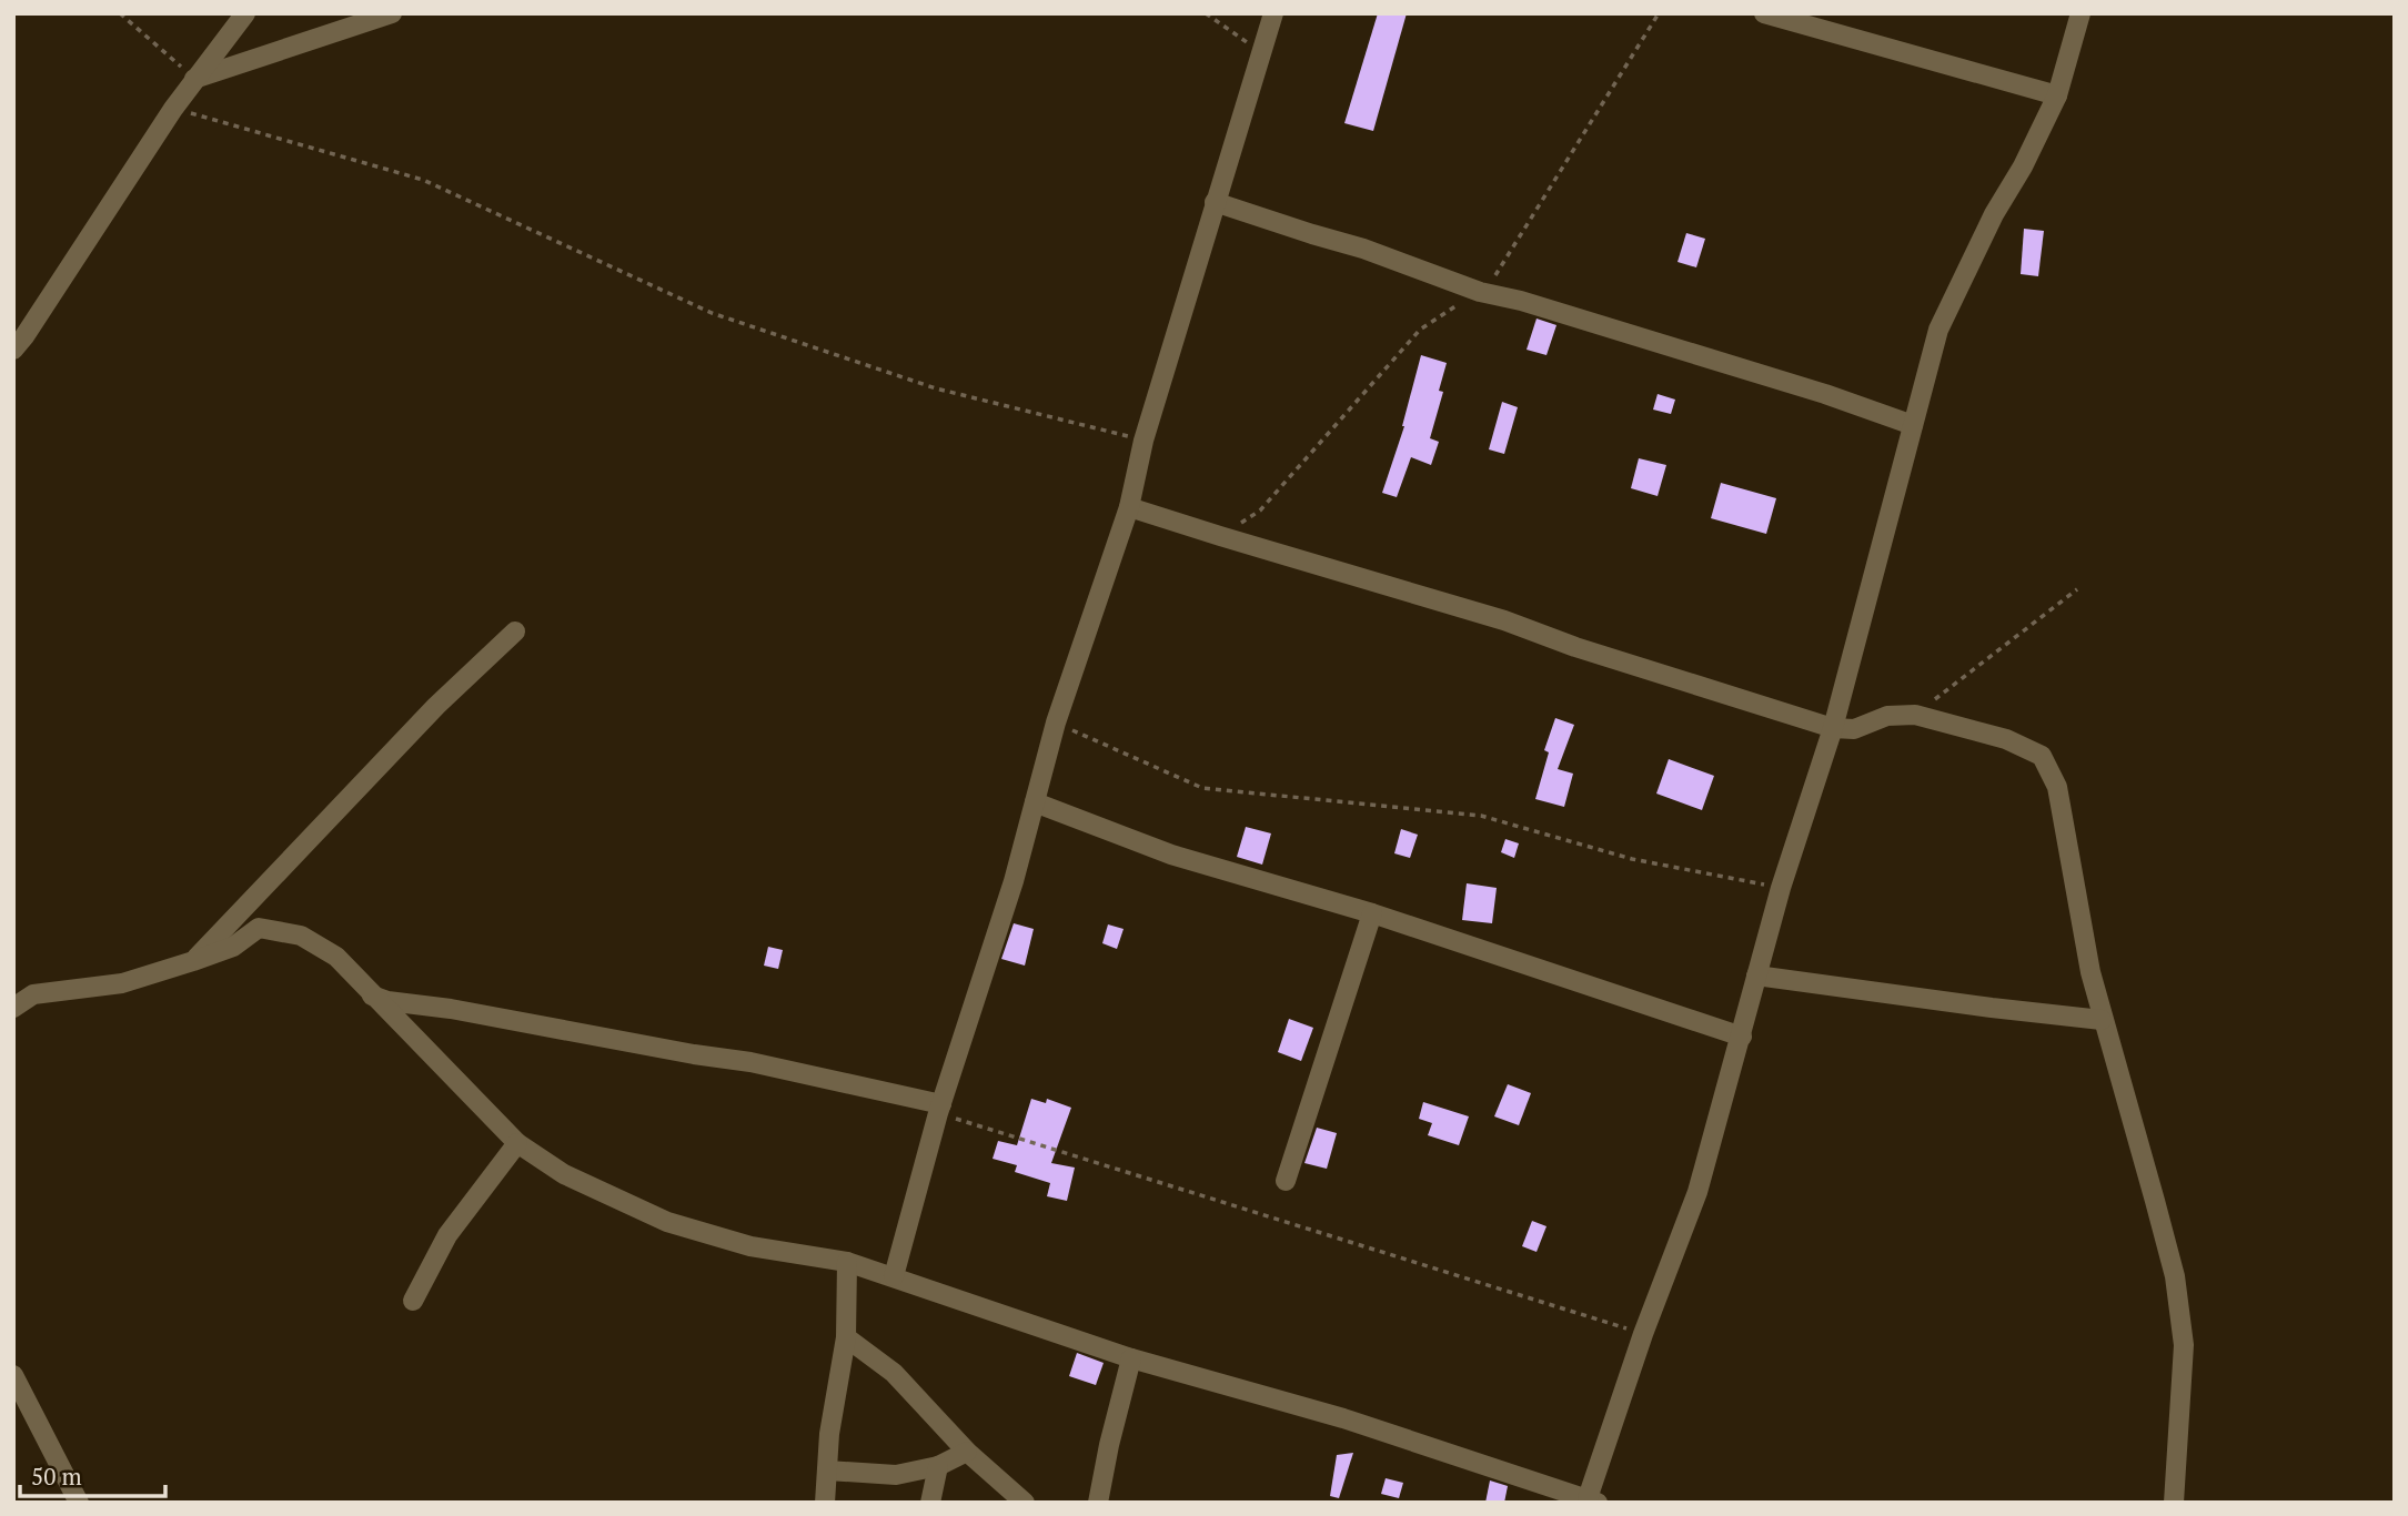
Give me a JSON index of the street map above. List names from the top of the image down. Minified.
{"scale_bar":"50 m"}
